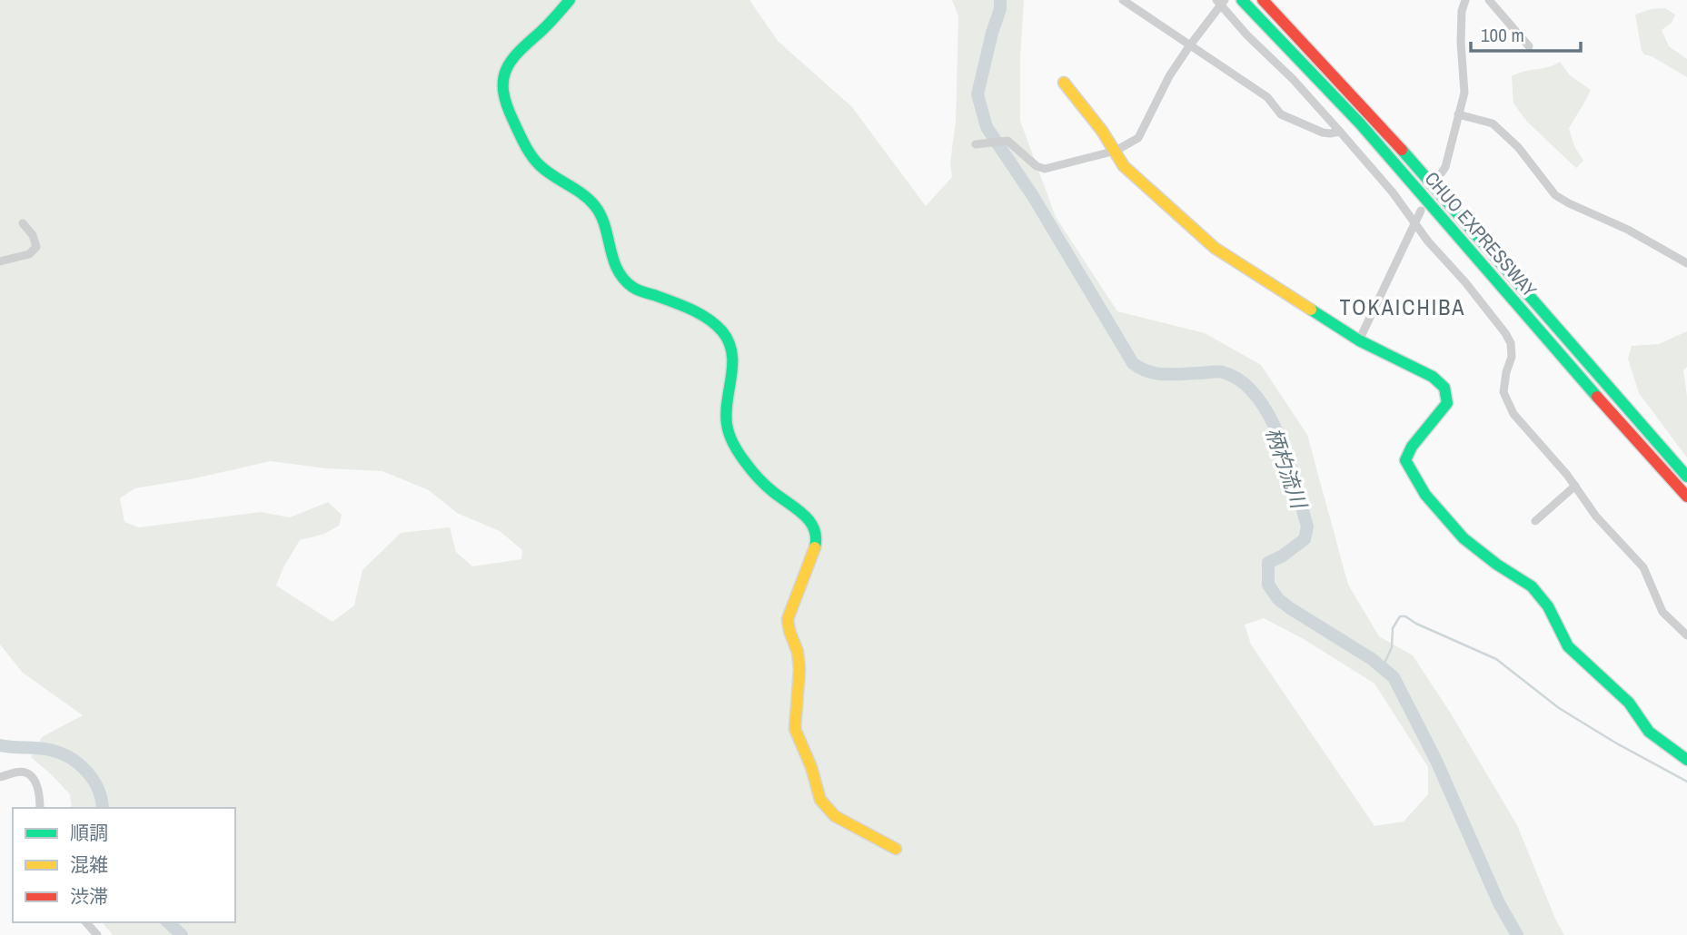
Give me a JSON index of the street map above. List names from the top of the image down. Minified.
{"streets":{"main road":["CHUO EXPRESSWAY"]},"districts":["TOKAICHIBA"],"water":["柄杓流川"],"legend":["順調","混雑","渋滞"],"scale_bar":"100 m"}
